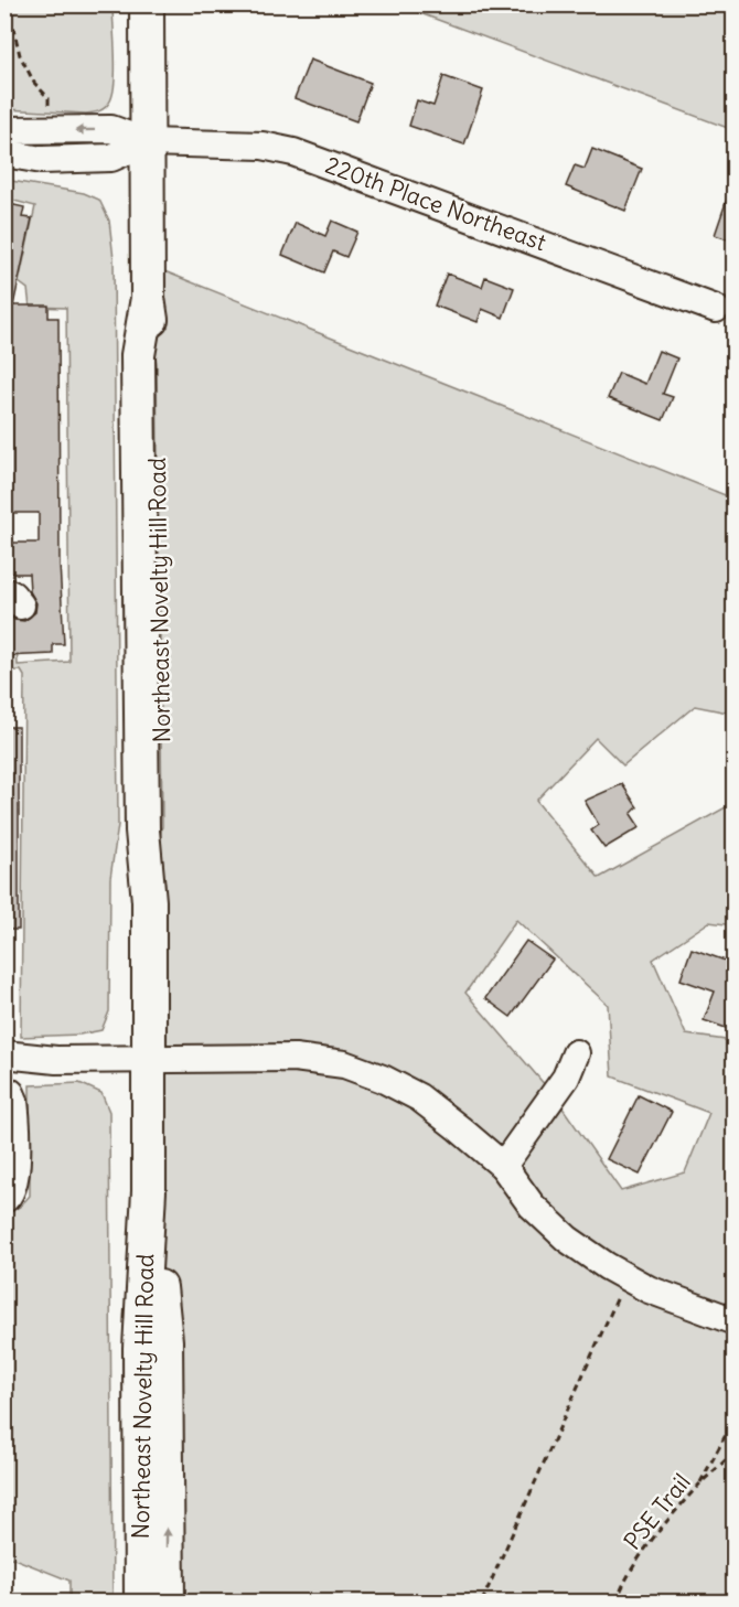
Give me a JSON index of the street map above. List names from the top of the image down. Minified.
{"streets":{"main road":["Northeast Novelty Hill Road"],"street":["220th Place Northeast"],"path":["PSE Trail"]},"crossings":[["220th Place Northeast","Northeast Novelty Hill Road"]]}
